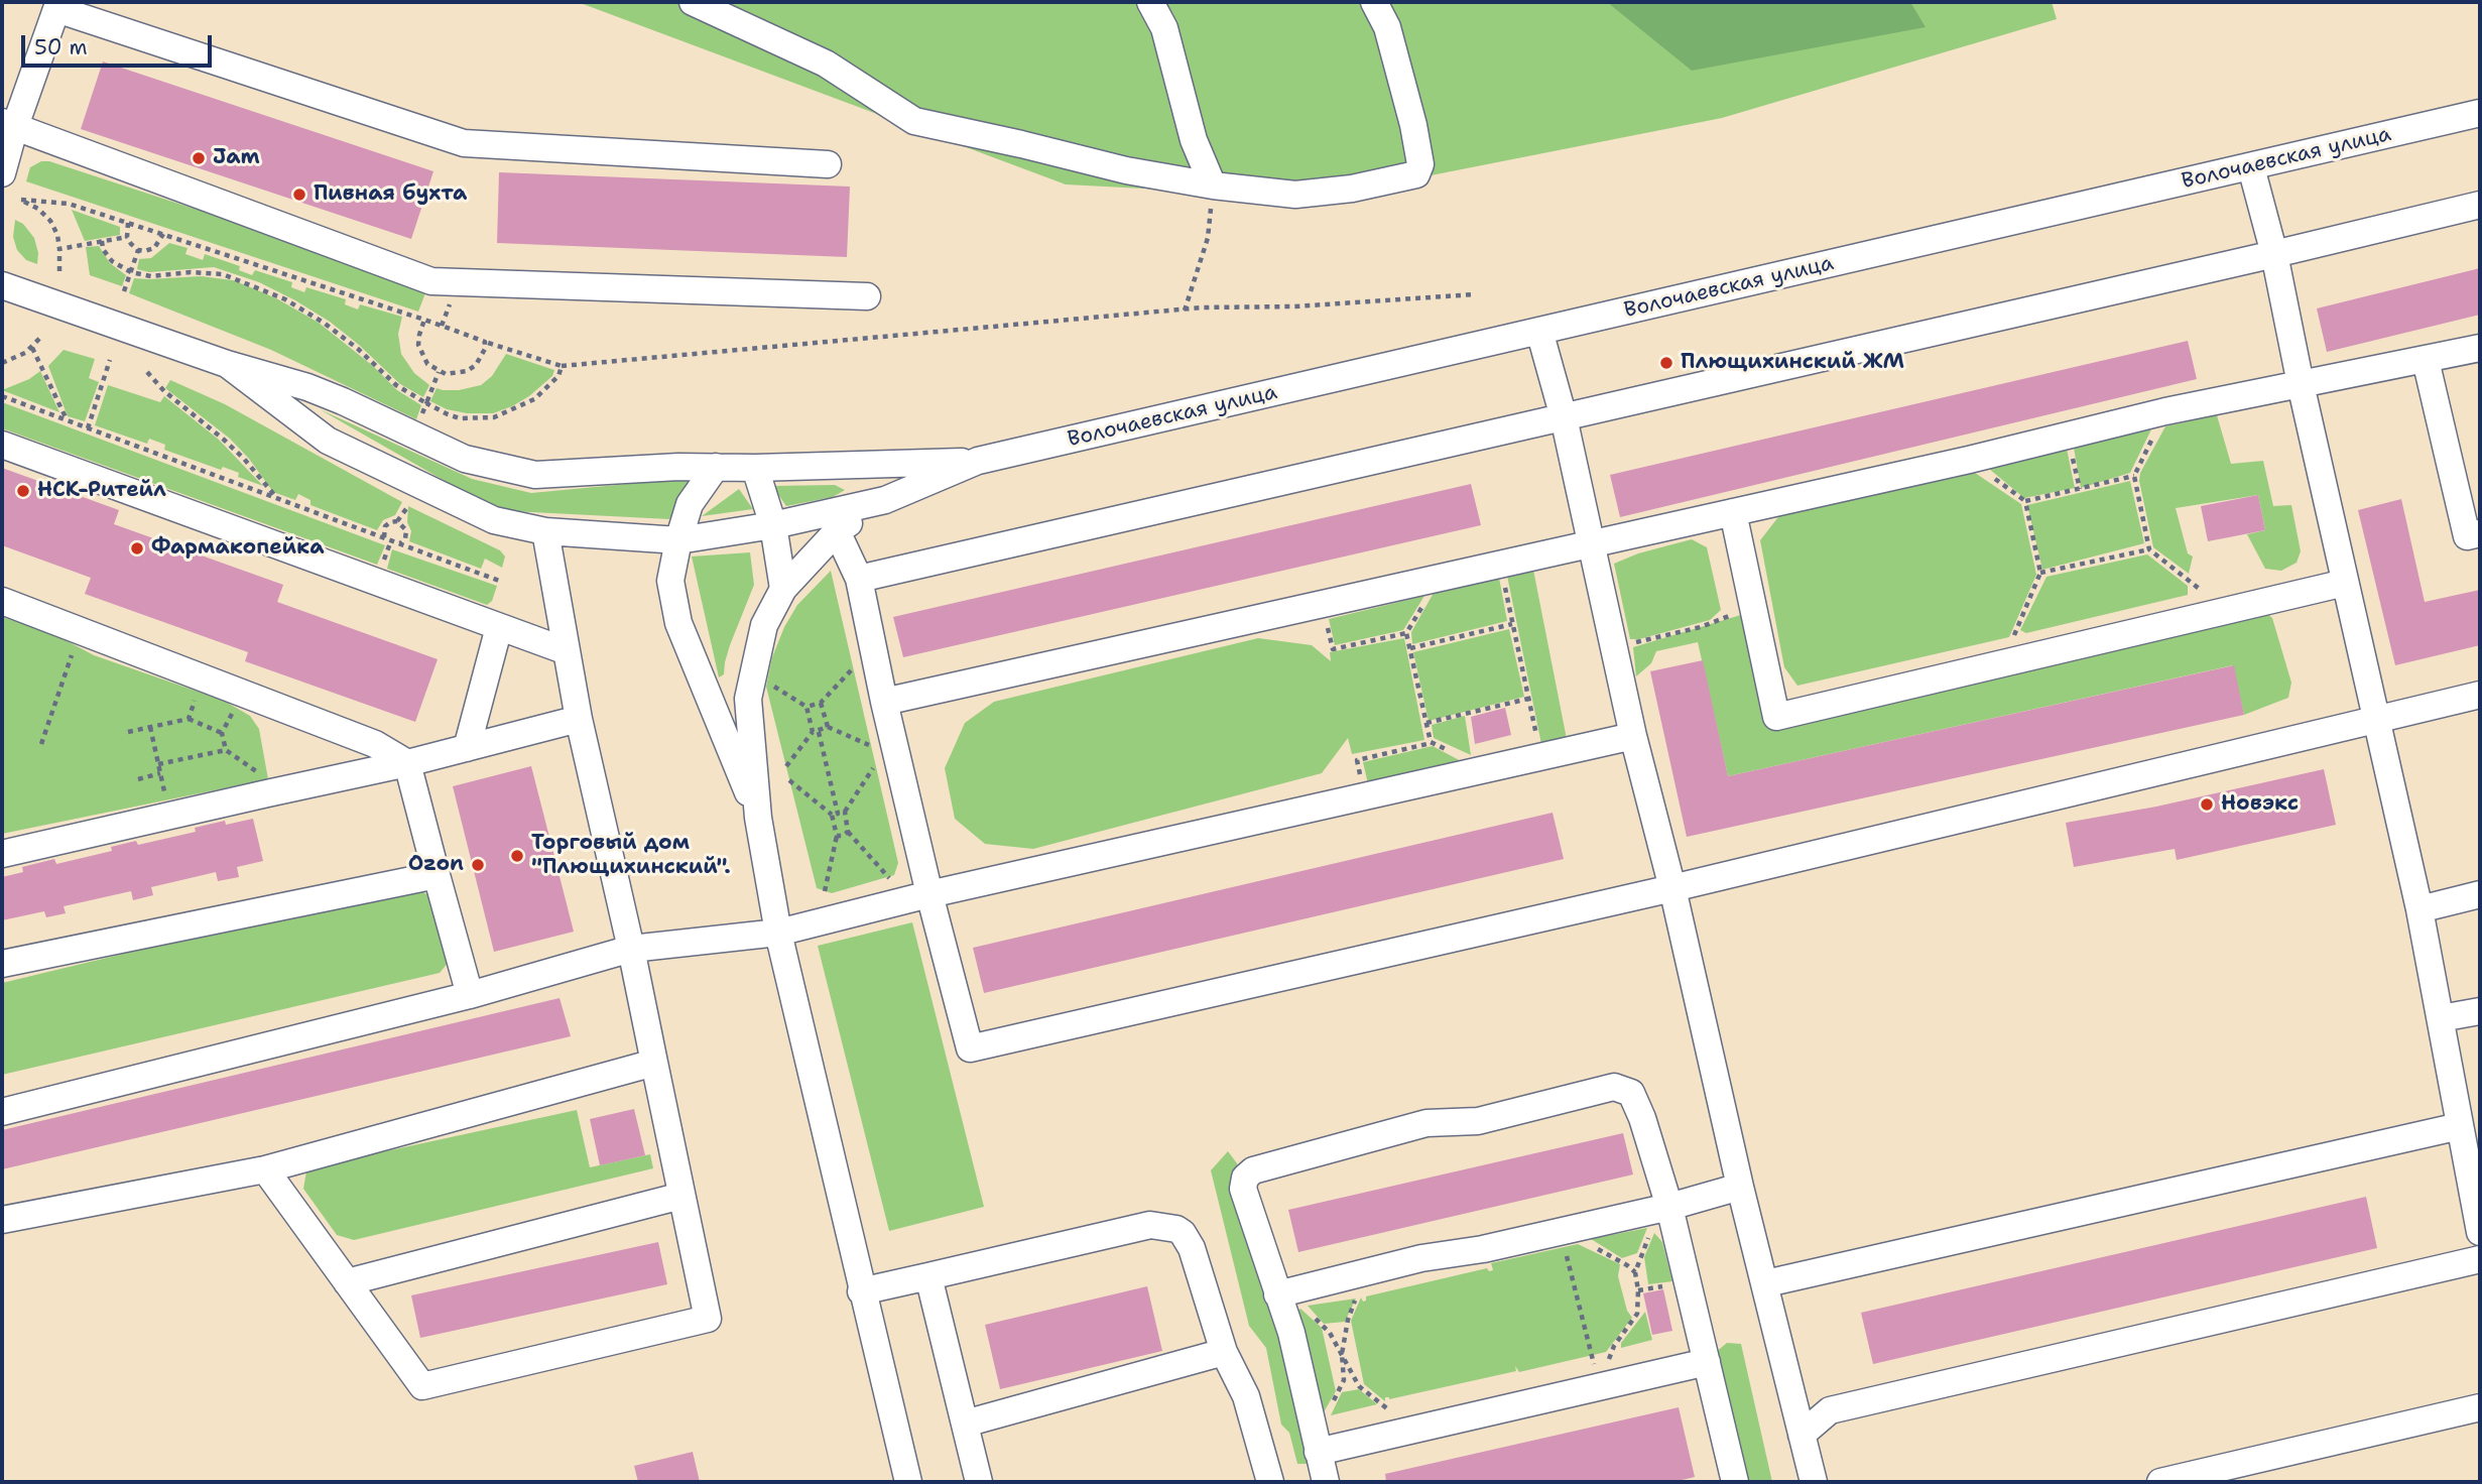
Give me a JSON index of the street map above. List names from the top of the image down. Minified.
{"streets":{"street":["Волочаевская улица"]},"places":["Jam","Пивная бухта","Плющихинский ЖМ","НСК-Ритейл","Фармакопейка","Новэкс","Торговый дом \"Плющихинский\".","Ozon"],"scale_bar":"50 m"}
